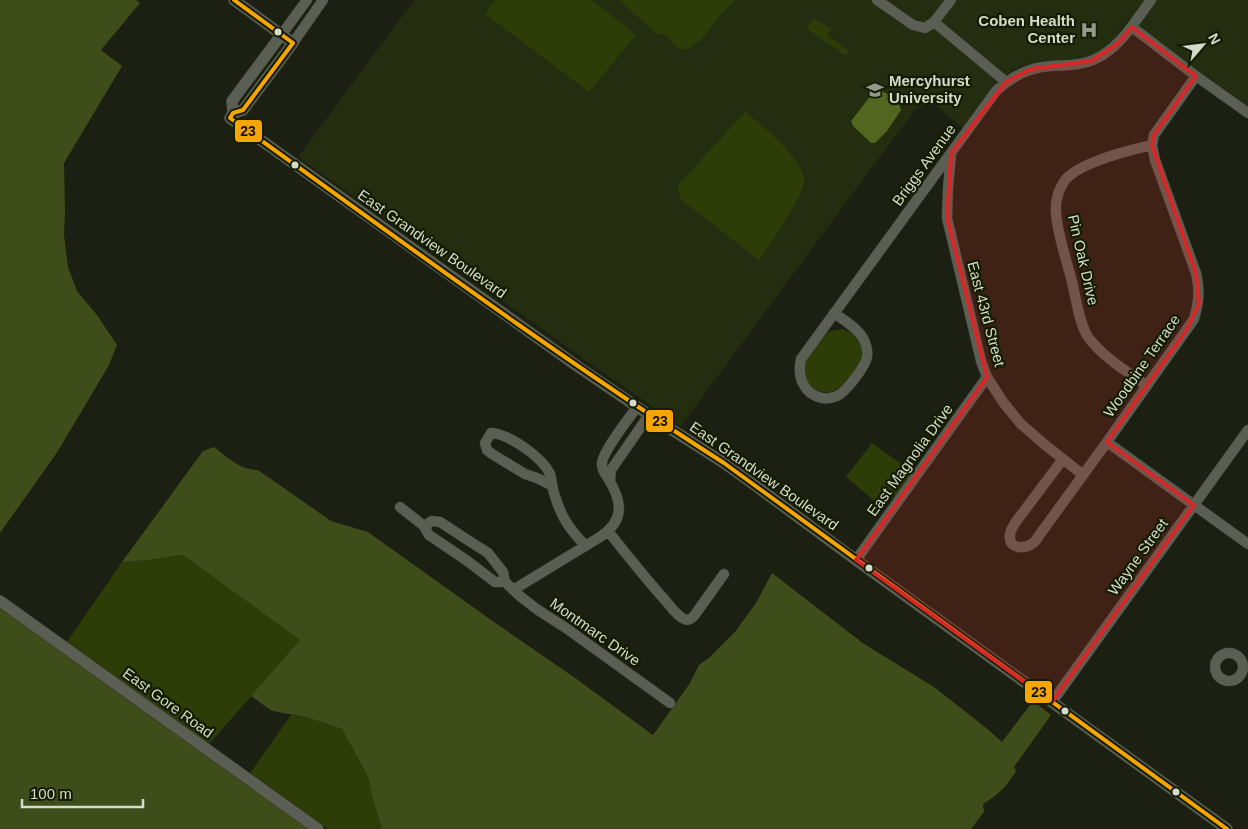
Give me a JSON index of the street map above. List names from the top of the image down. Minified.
{"streets":{"street":["Briggs Avenue","East Grandview Boulevard","Pin Oak Drive","East 43rd Street","Woodbine Terrace","East Magnolia Drive","Wayne Street","Montmarc Drive","East Gore Road"]},"crossings":[["Briggs Avenue","East 43rd Street"],["East Grandview Boulevard","East Magnolia Drive"],["East Grandview Boulevard","Wayne Street"],["Pin Oak Drive","Woodbine Terrace"],["East 43rd Street","Woodbine Terrace"],["East 43rd Street","East Magnolia Drive"]],"places":{"hospital":["Coben Health Center"],"school or university":["Mercyhurst University"]},"lines":["transit line 23"],"scale_bar":"100 m","north":"top right"}
